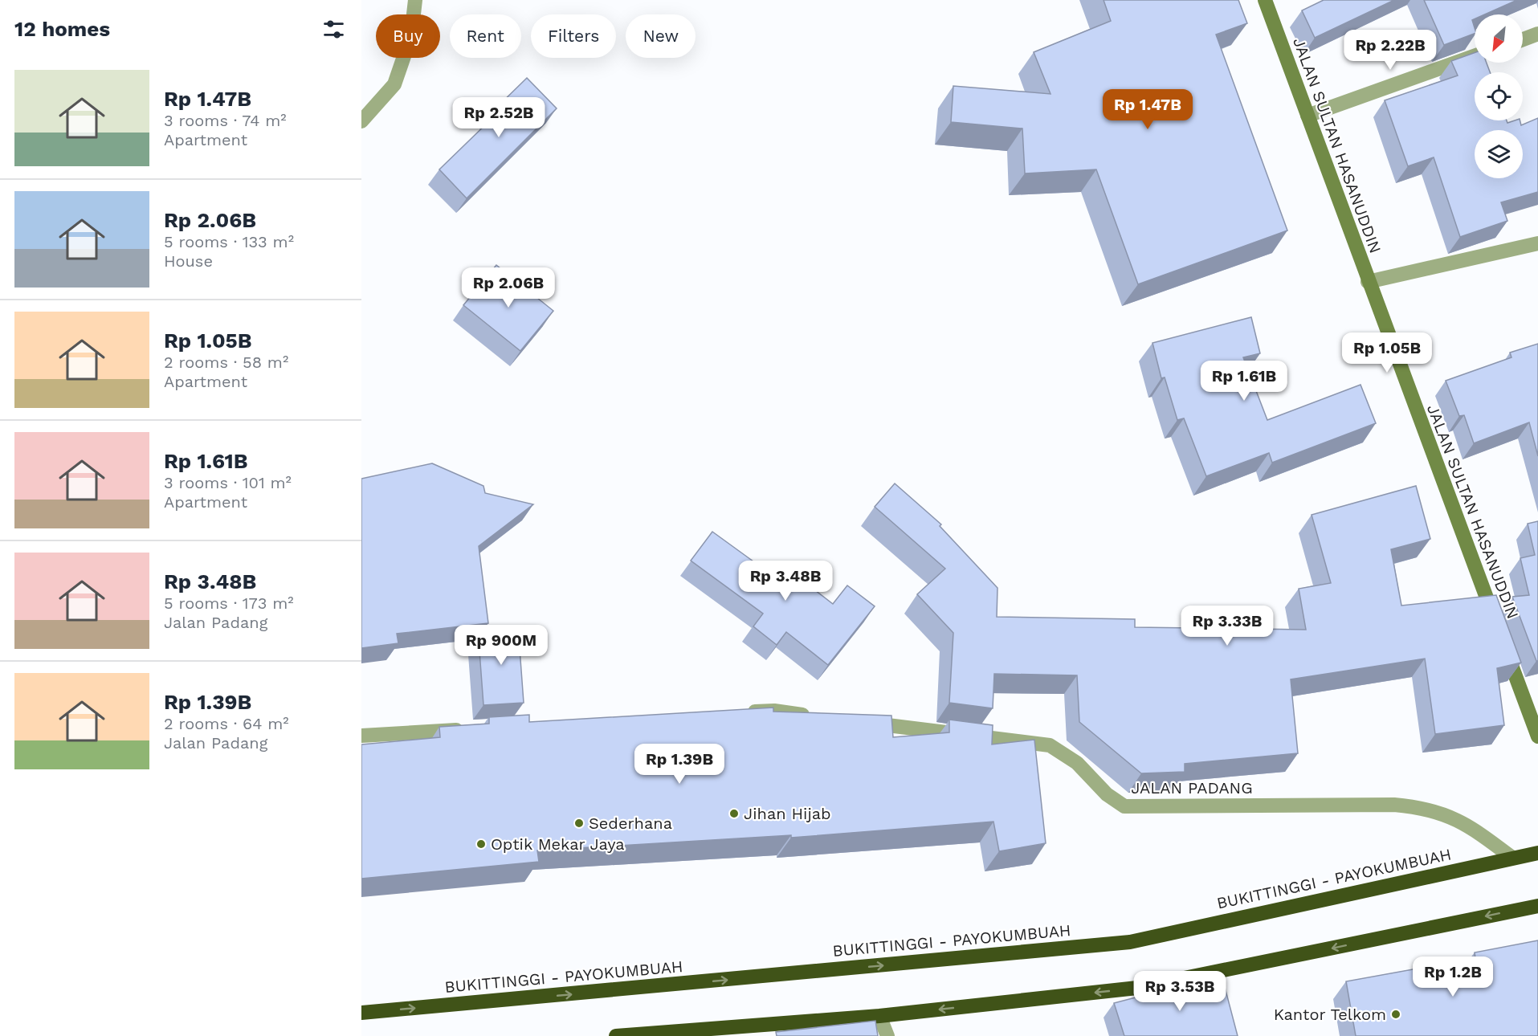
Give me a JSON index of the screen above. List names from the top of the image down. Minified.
{"streets":{"highway":["BUKITTINGGI - PAYOKUMBUAH"],"street":["JALAN SULTAN HASANUDDIN","JALAN PADANG"]},"crossings":[["JALAN PADANG","BUKITTINGGI - PAYOKUMBUAH"]],"places":["Jihan Hijab","Sederhana","Optik Mekar Jaya","Kantor Telkom"],"north":"bottom left","page":{"heading":"12 homes","chip":["Buy","Rent","Filters","New"],"price":["Rp 2.22B","Rp 1.47B","Rp 2.52B","Rp 2.06B","Rp 1.05B","Rp 1.61B","Rp 3.48B","Rp 3.33B","Rp 900M","Rp 1.39B","Rp 1.2B","Rp 3.53B"],"list":[{"name":"Rp 1.47B","note":"3 rooms · 74 m² · Apartment"},{"name":"Rp 2.06B","note":"5 rooms · 133 m² · House"},{"name":"Rp 1.05B","note":"2 rooms · 58 m² · Apartment"},{"name":"Rp 1.61B","note":"3 rooms · 101 m² · Apartment"},{"name":"Rp 3.48B","note":"5 rooms · 173 m² · Jalan Padang"},{"name":"Rp 1.39B","note":"2 rooms · 64 m² · Jalan Padang"}]}}
